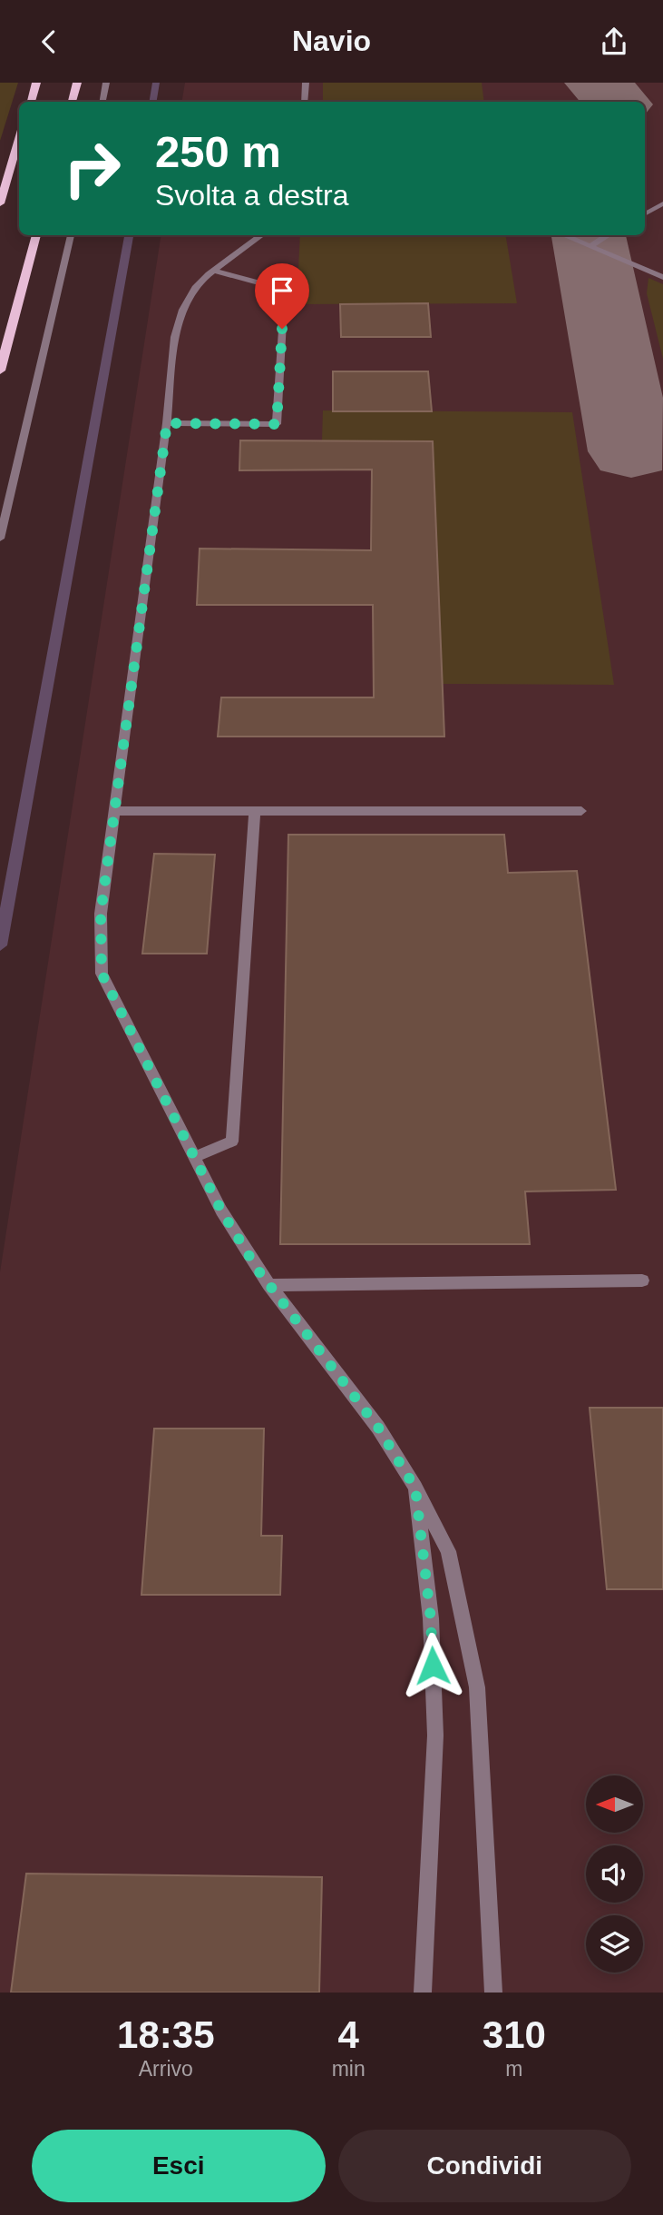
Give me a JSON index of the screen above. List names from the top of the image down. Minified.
{"north":"left","page":{"header":"Navio","turn":["250 m","Svolta a destra"],"eta":["18:35","Arrivo","4","min","310","m"],"buttons":["Esci","Condividi"]}}
